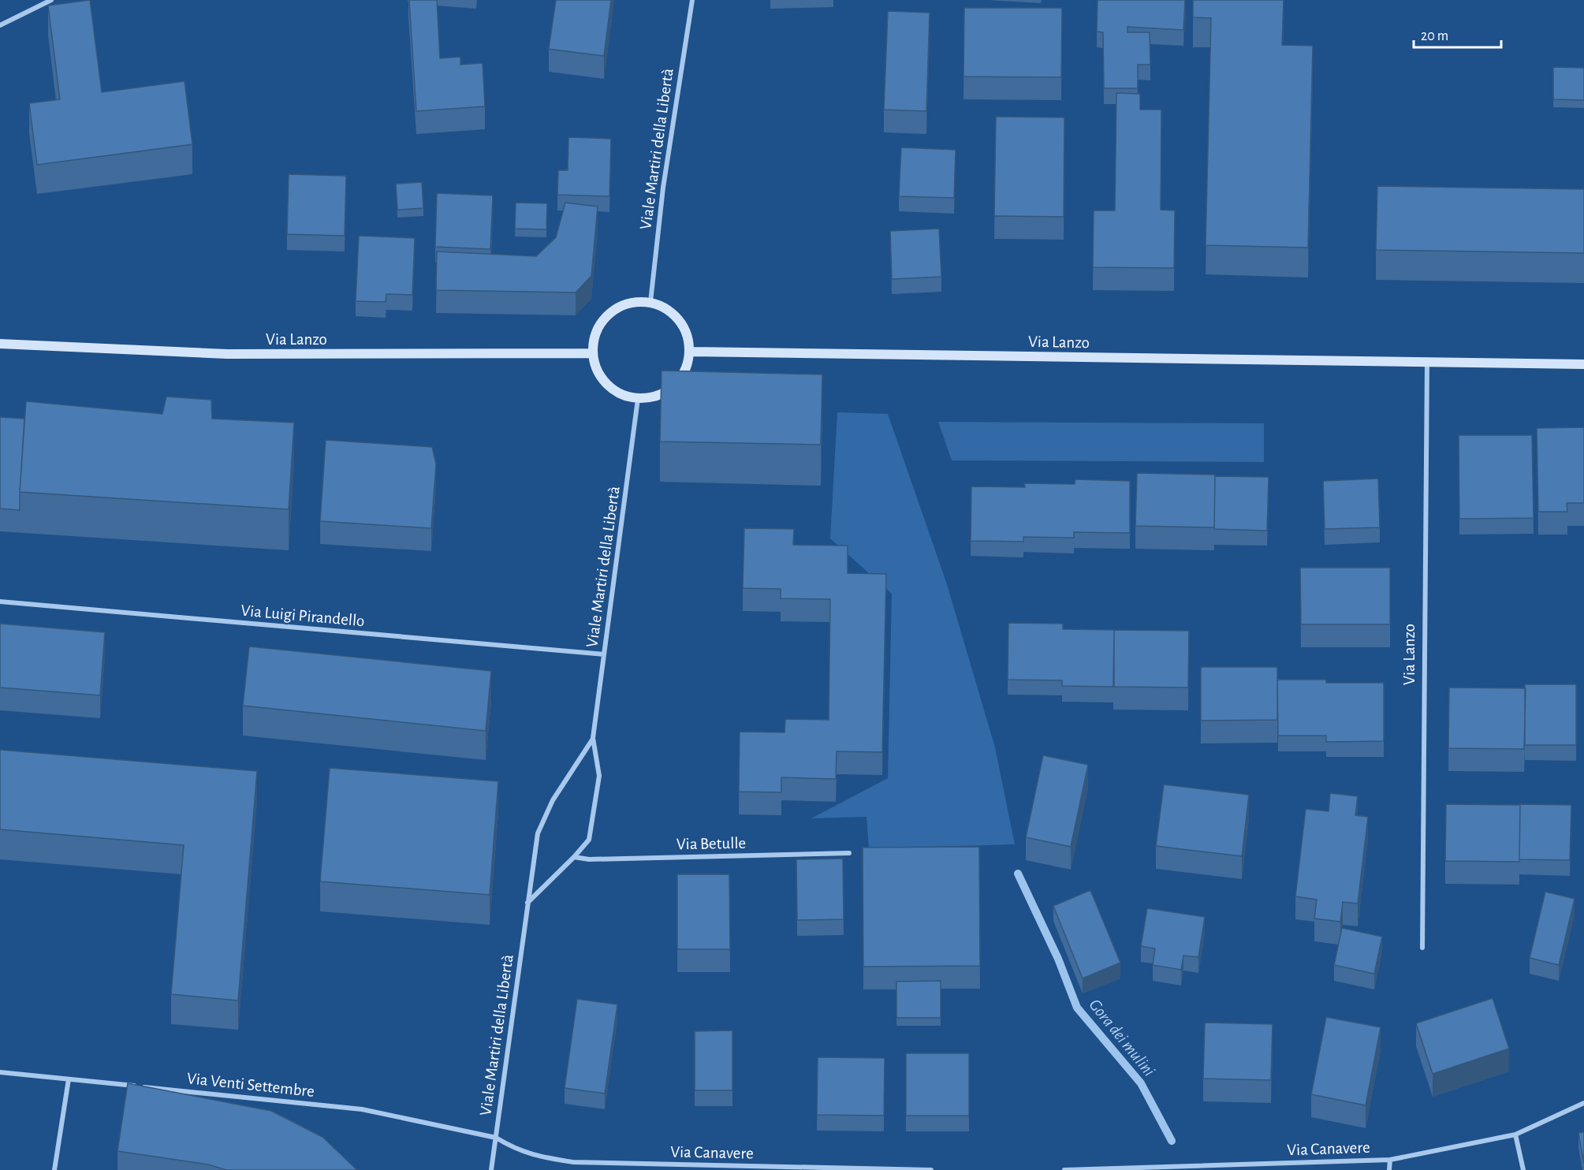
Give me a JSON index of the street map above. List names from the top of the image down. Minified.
{"streets":{"street":["Viale Martiri della Libertà","Via Lanzo","Via Luigi Pirandello","Via Betulle","Via Venti Settembre","Via Canavere"]},"crossings":[["Viale Martiri della Libertà","Via Lanzo"],["Viale Martiri della Libertà","Via Luigi Pirandello"],["Viale Martiri della Libertà","Via Betulle"],["Viale Martiri della Libertà","Via Venti Settembre"],["Viale Martiri della Libertà","Via Canavere"],["Via Venti Settembre","Via Canavere"]],"water":["Gora dei mulini"],"scale_bar":"20 m"}
